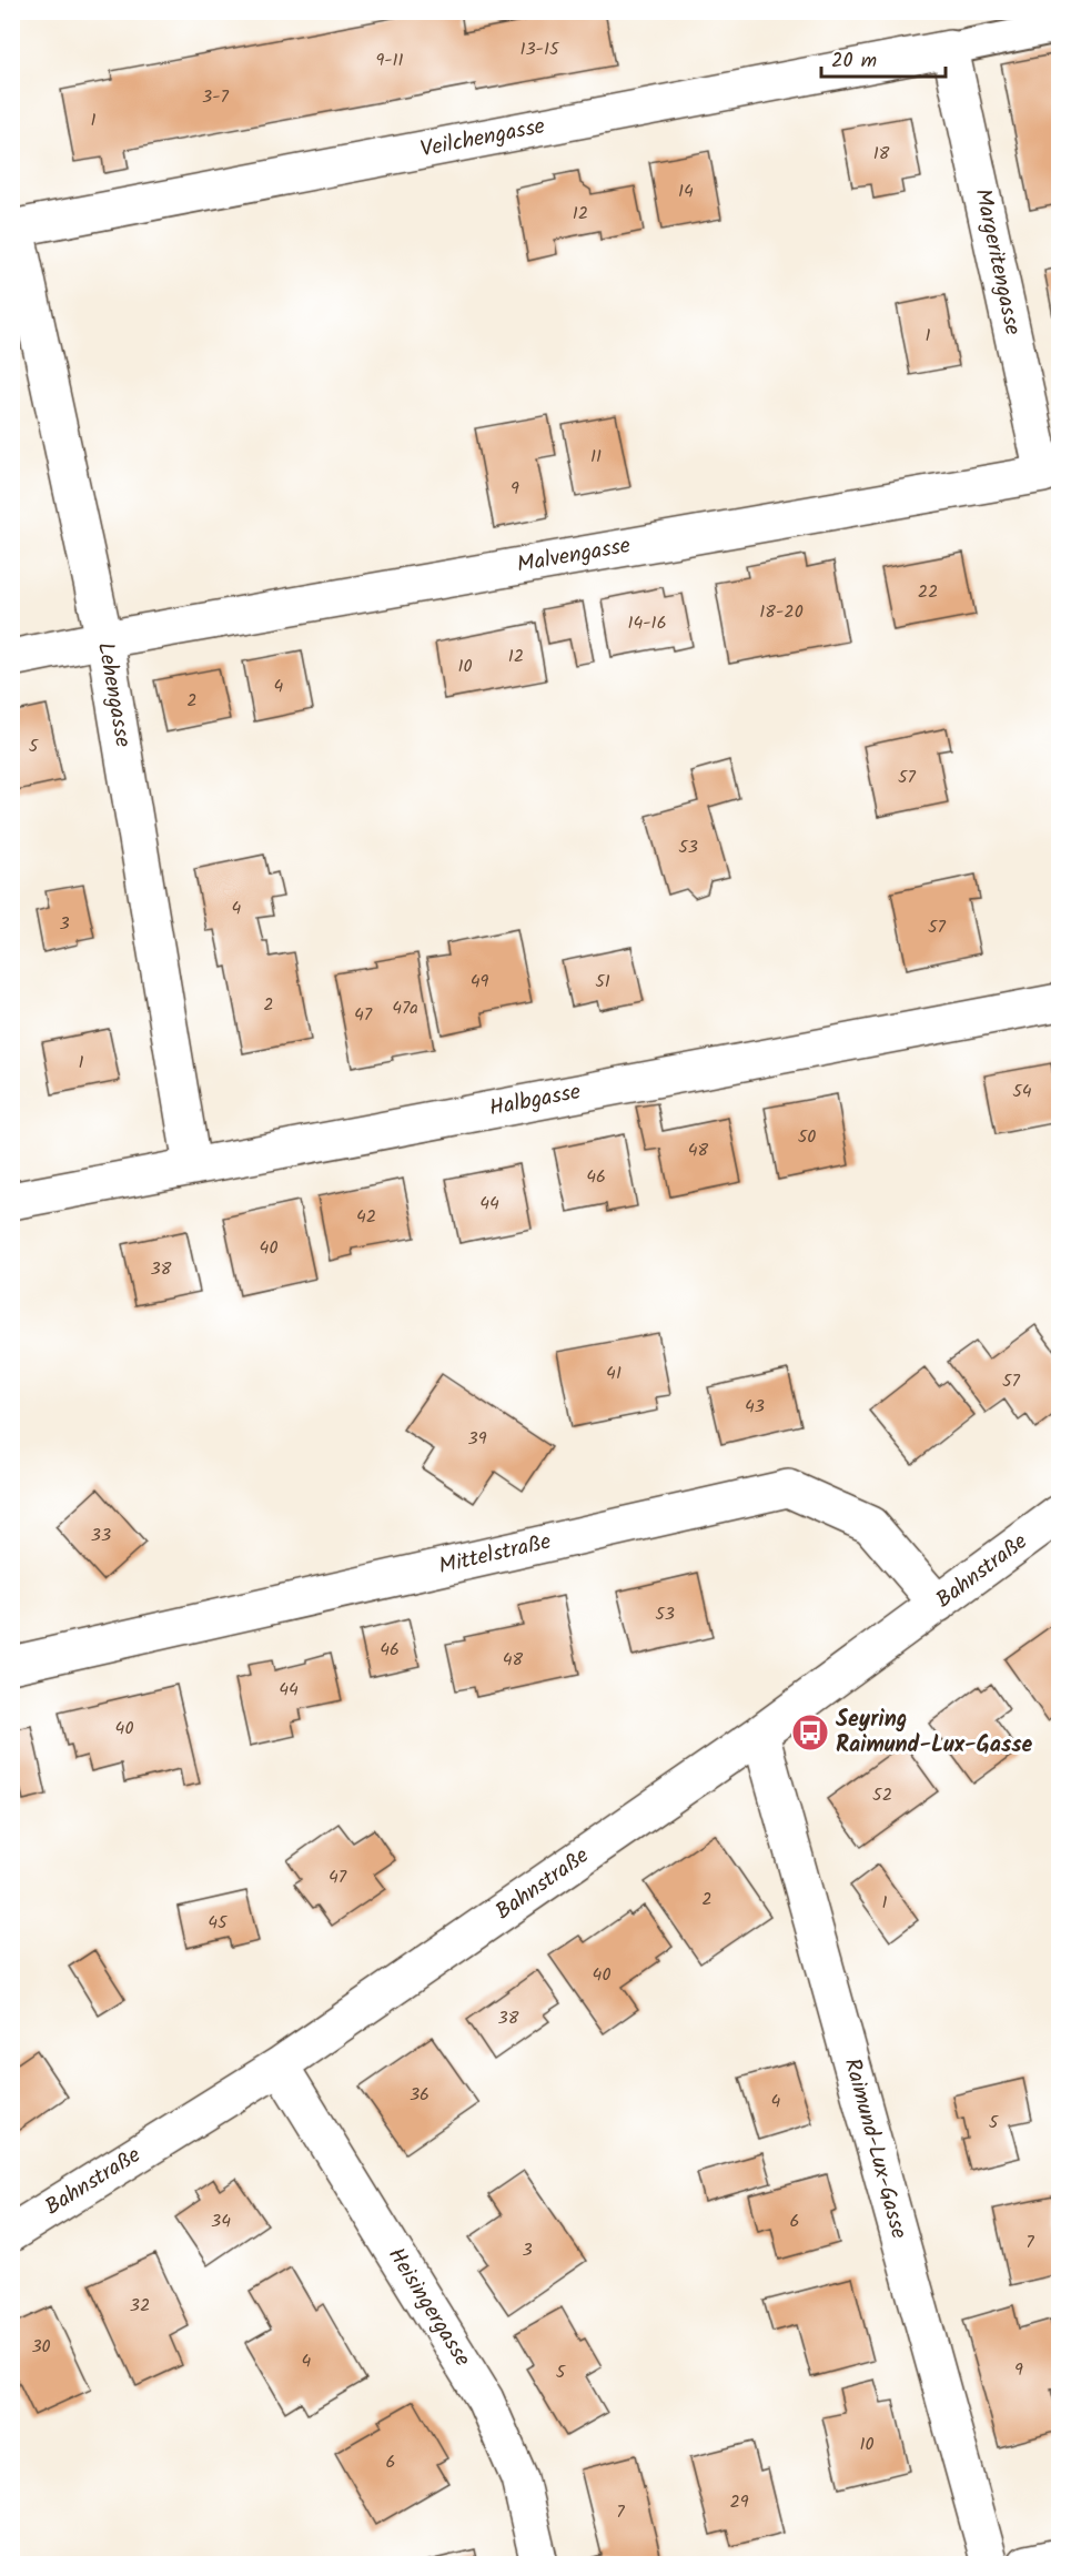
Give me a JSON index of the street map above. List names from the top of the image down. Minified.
{"streets":{"street":["Veilchengasse","Margeritengasse","Malvengasse","Lehengasse","Halbgasse","Mittelstraße","Bahnstraße","Raimund-Lux-Gasse","Heisingergasse"]},"crossings":[["Veilchengasse","Margeritengasse"],["Veilchengasse","Lehengasse"],["Margeritengasse","Malvengasse"],["Malvengasse","Lehengasse"],["Lehengasse","Halbgasse"],["Mittelstraße","Bahnstraße"],["Bahnstraße","Raimund-Lux-Gasse"],["Bahnstraße","Heisingergasse"]],"places":{"bus stop":["Seyring Raimund-Lux-Gasse"]},"house_numbers":["13-15","9-11","3-7","1","18","14","12","1","11","9","22","18-20","14-16","12","10","4","2","5","57","53","4","3","57","49","51","2","47a","47","1","54","50","48","46","44","42","40","38","41","57","43","39","33","53","46","48","44","40","52","47","2","1","45","40","38","36","4","5","34","6","7","3","32","30","4","9","5","10","6","29","7"],"scale_bar":"20 m"}
